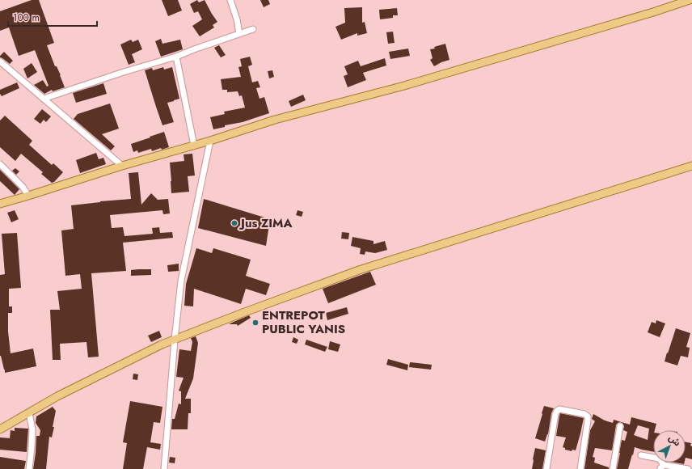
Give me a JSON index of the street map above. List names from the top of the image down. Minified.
{"places":["Jus ZIMA","ENTREPOT PUBLIC YANIS"],"scale_bar":"100 m","north":"top right"}
